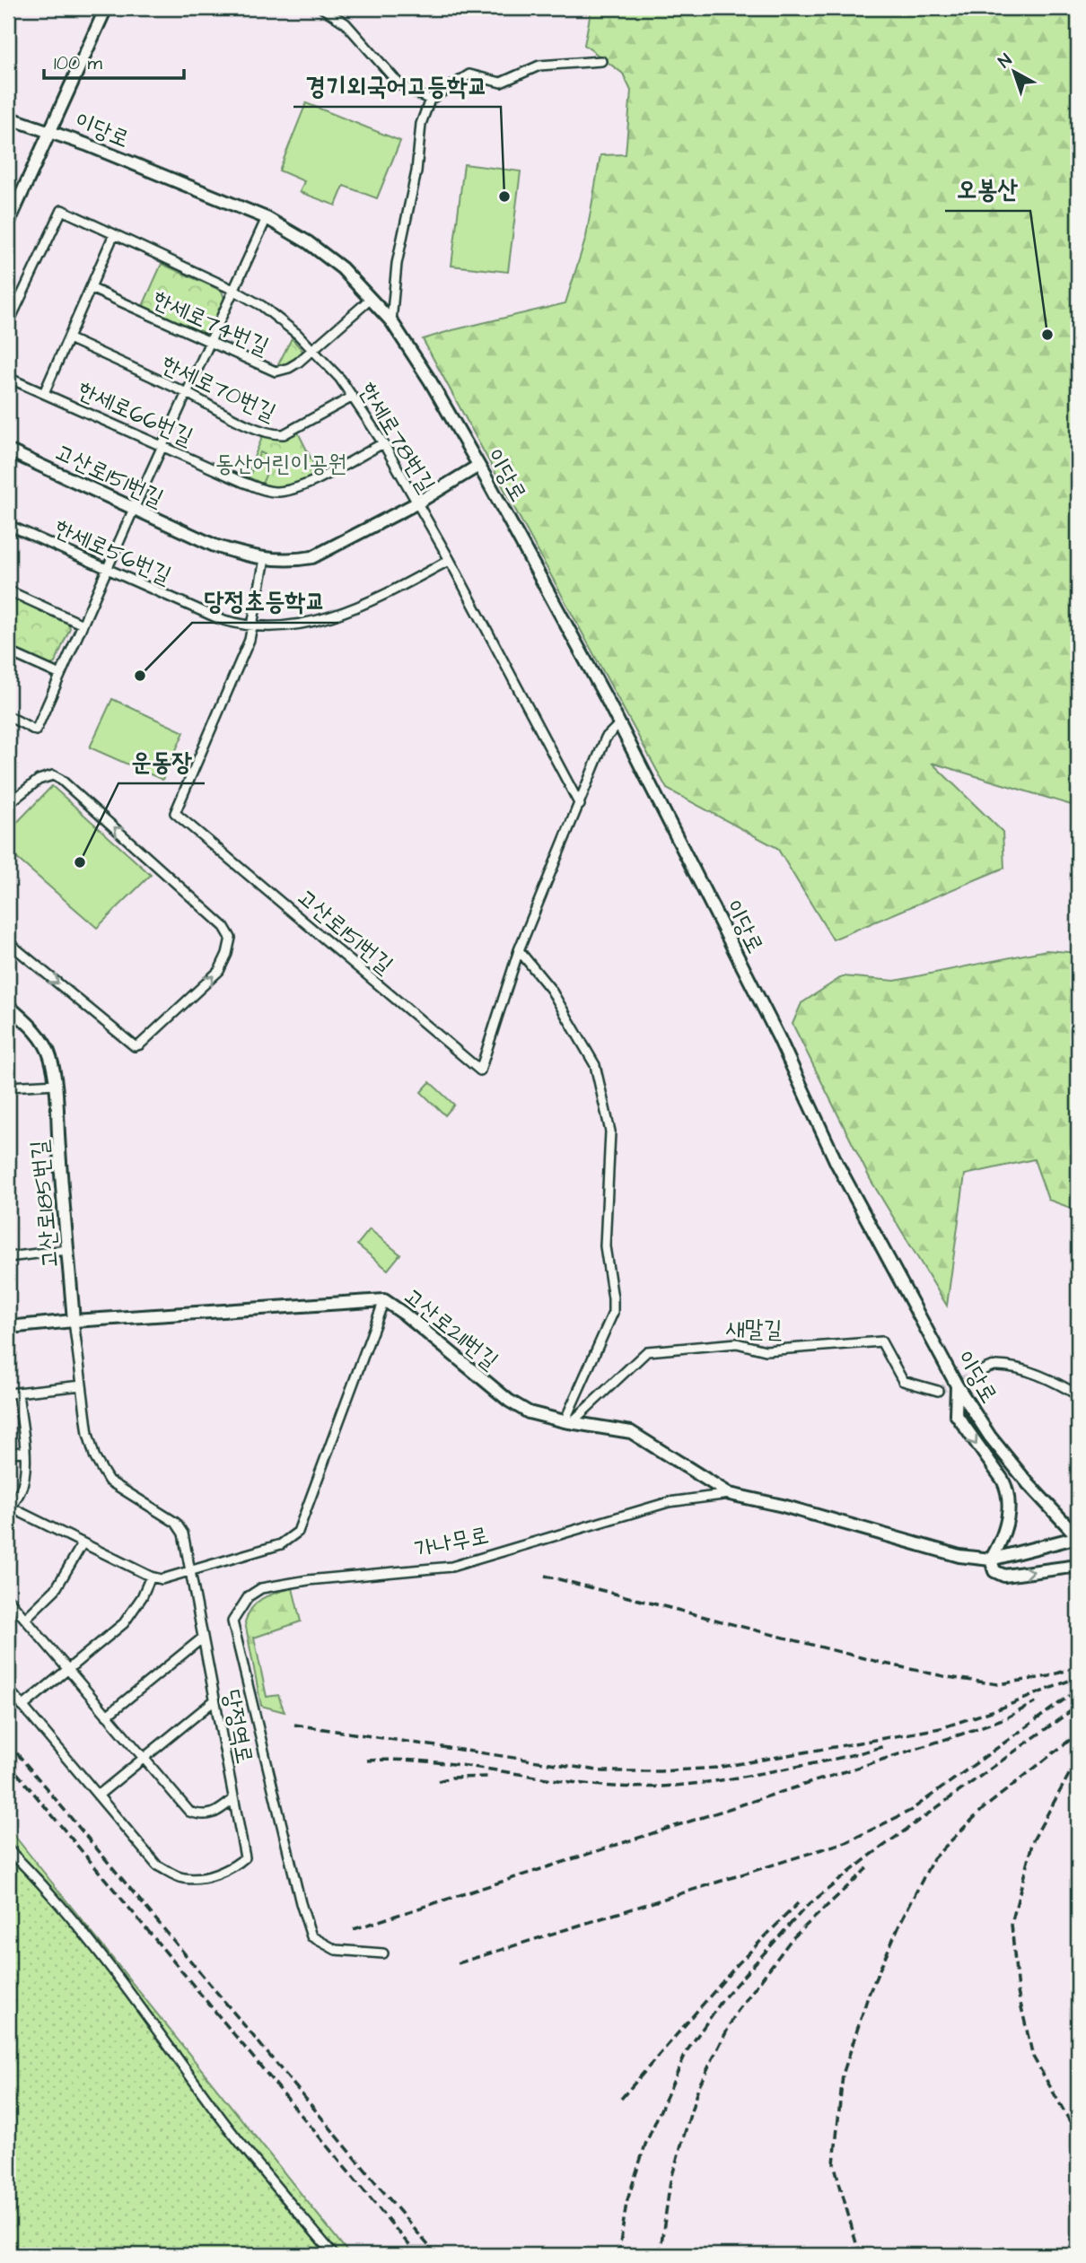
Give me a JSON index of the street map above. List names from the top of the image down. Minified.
{"streets":{"street":["이당로","한세로74번길","한세로70번길","한세로66번길","한세로78번길","고산로151번길","한세로56번길","고산로185번길","고산로211번길","새말길","가나무로","당정역로"]},"crossings":[["이당로","고산로151번길"],["이당로","가나무로"],["한세로74번길","한세로66번길"],["한세로74번길","한세로78번길"],["한세로70번길","한세로66번길"],["한세로70번길","한세로78번길"],["한세로66번길","한세로78번길"],["한세로78번길","고산로151번길"],["한세로78번길","한세로56번길"],["고산로151번길","한세로56번길"],["고산로185번길","고산로211번길"],["고산로185번길","당정역로"],["고산로211번길","새말길"],["고산로211번길","가나무로"],["고산로211번길","당정역로"]],"parks":["동산어린이공원"],"places":["경기외국어고등학교","오봉산","당정초등학교","운동장"],"scale_bar":"100 m","north":"top left"}
